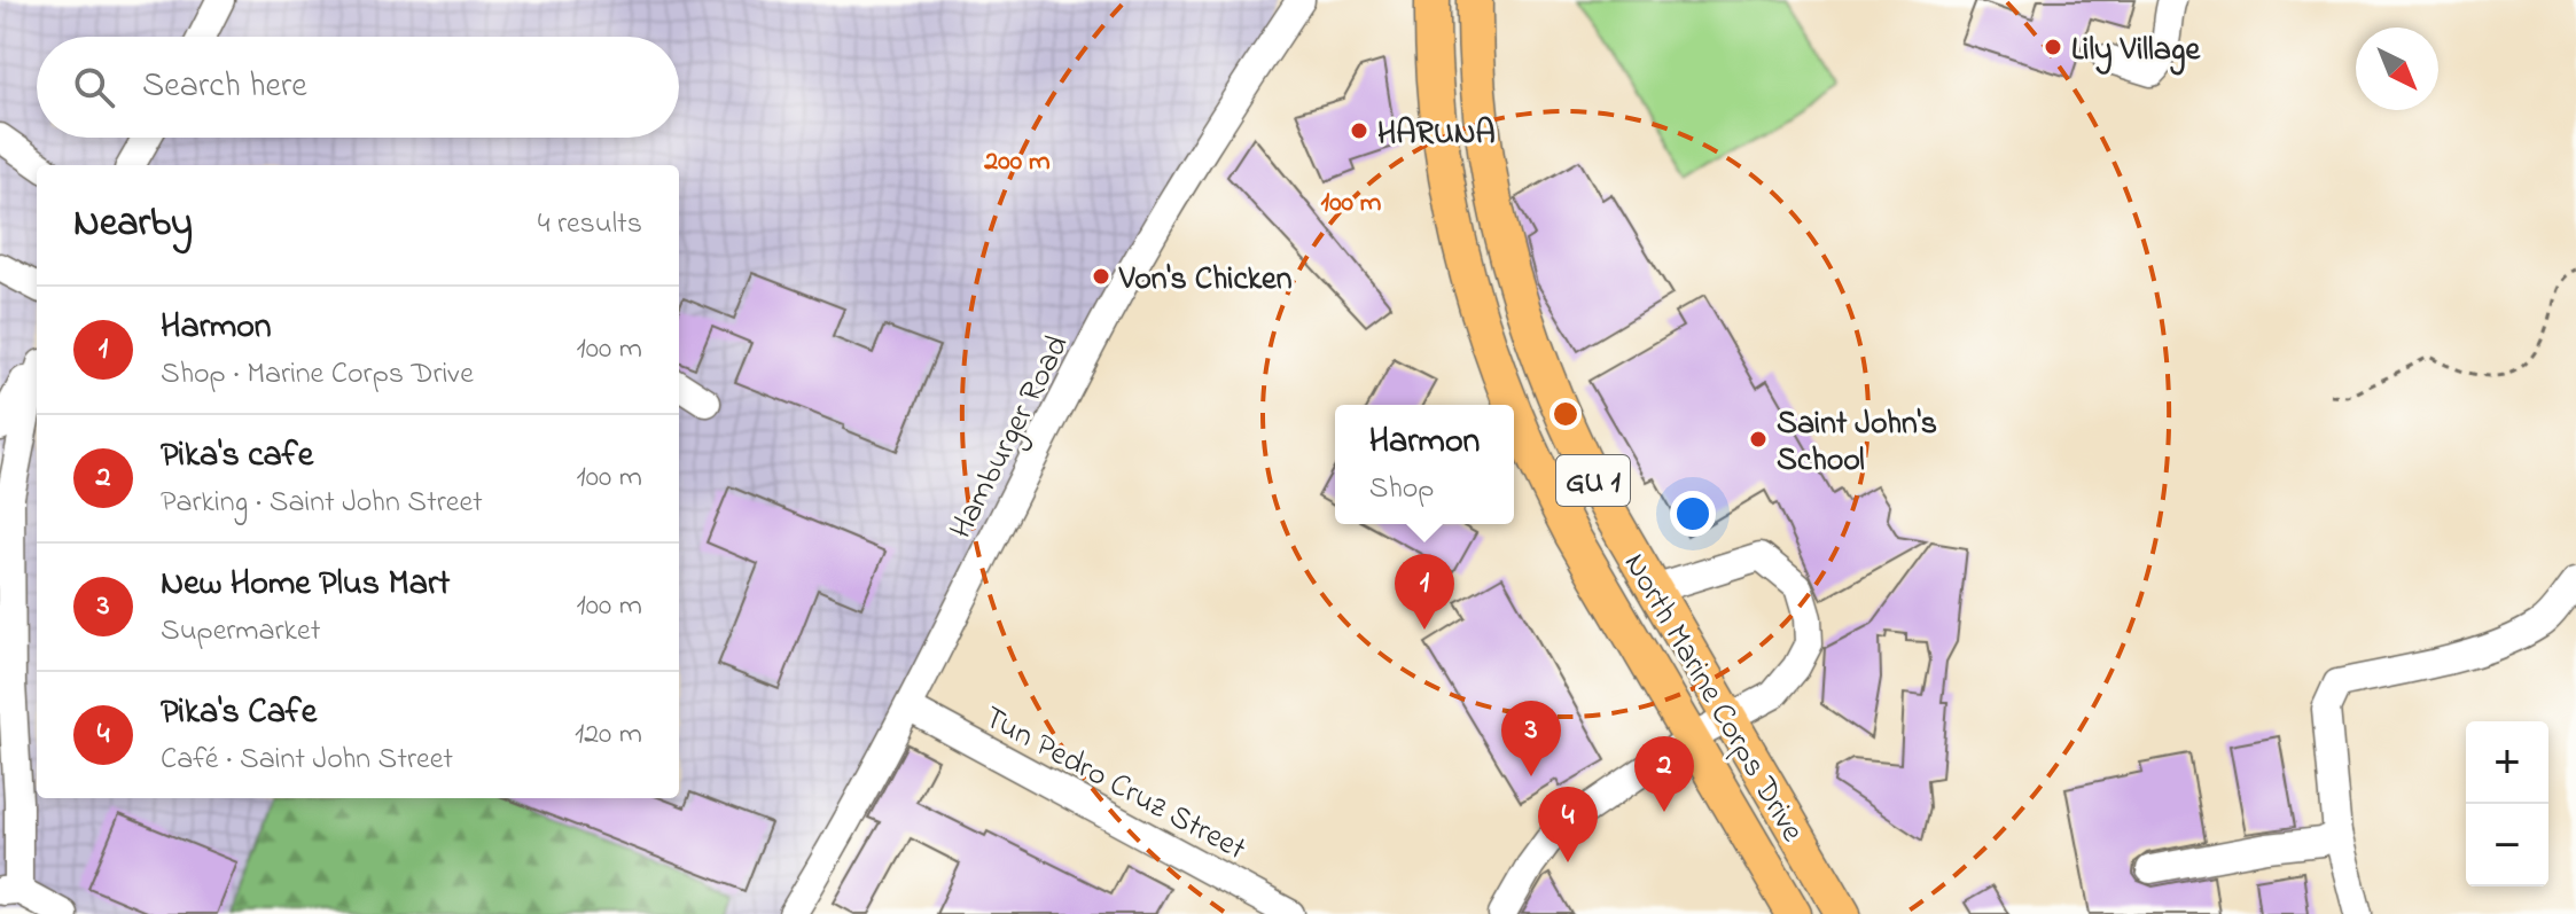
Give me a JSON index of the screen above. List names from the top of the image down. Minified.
{"streets":{"main road":["GU 1","North Marine Corps Drive"],"street":["Hamburger Road","Tun Pedro Cruz Street"]},"crossings":[["Hamburger Road","Tun Pedro Cruz Street"]],"places":["Lily Village","HARUNA","Von's Chicken","Saint John's School"],"north":"bottom right","page":{"search":"Search here","heading":["Nearby","4 results"],"list":[{"mark":"1","name":"Harmon","note":"Shop · Marine Corps Drive","value":"100 m"},{"mark":"2","name":"Pika's cafe","note":"Parking · Saint John Street","value":"100 m"},{"mark":"3","name":"New Home Plus Mart","note":"Supermarket","value":"100 m"},{"mark":"4","name":"Pika's Cafe","note":"Café · Saint John Street","value":"120 m"}],"popup":["Harmon","Shop"],"pins":["1","3","2","4"],"map_buttons":["+","−"]},"rings":["200 m","100 m"]}
